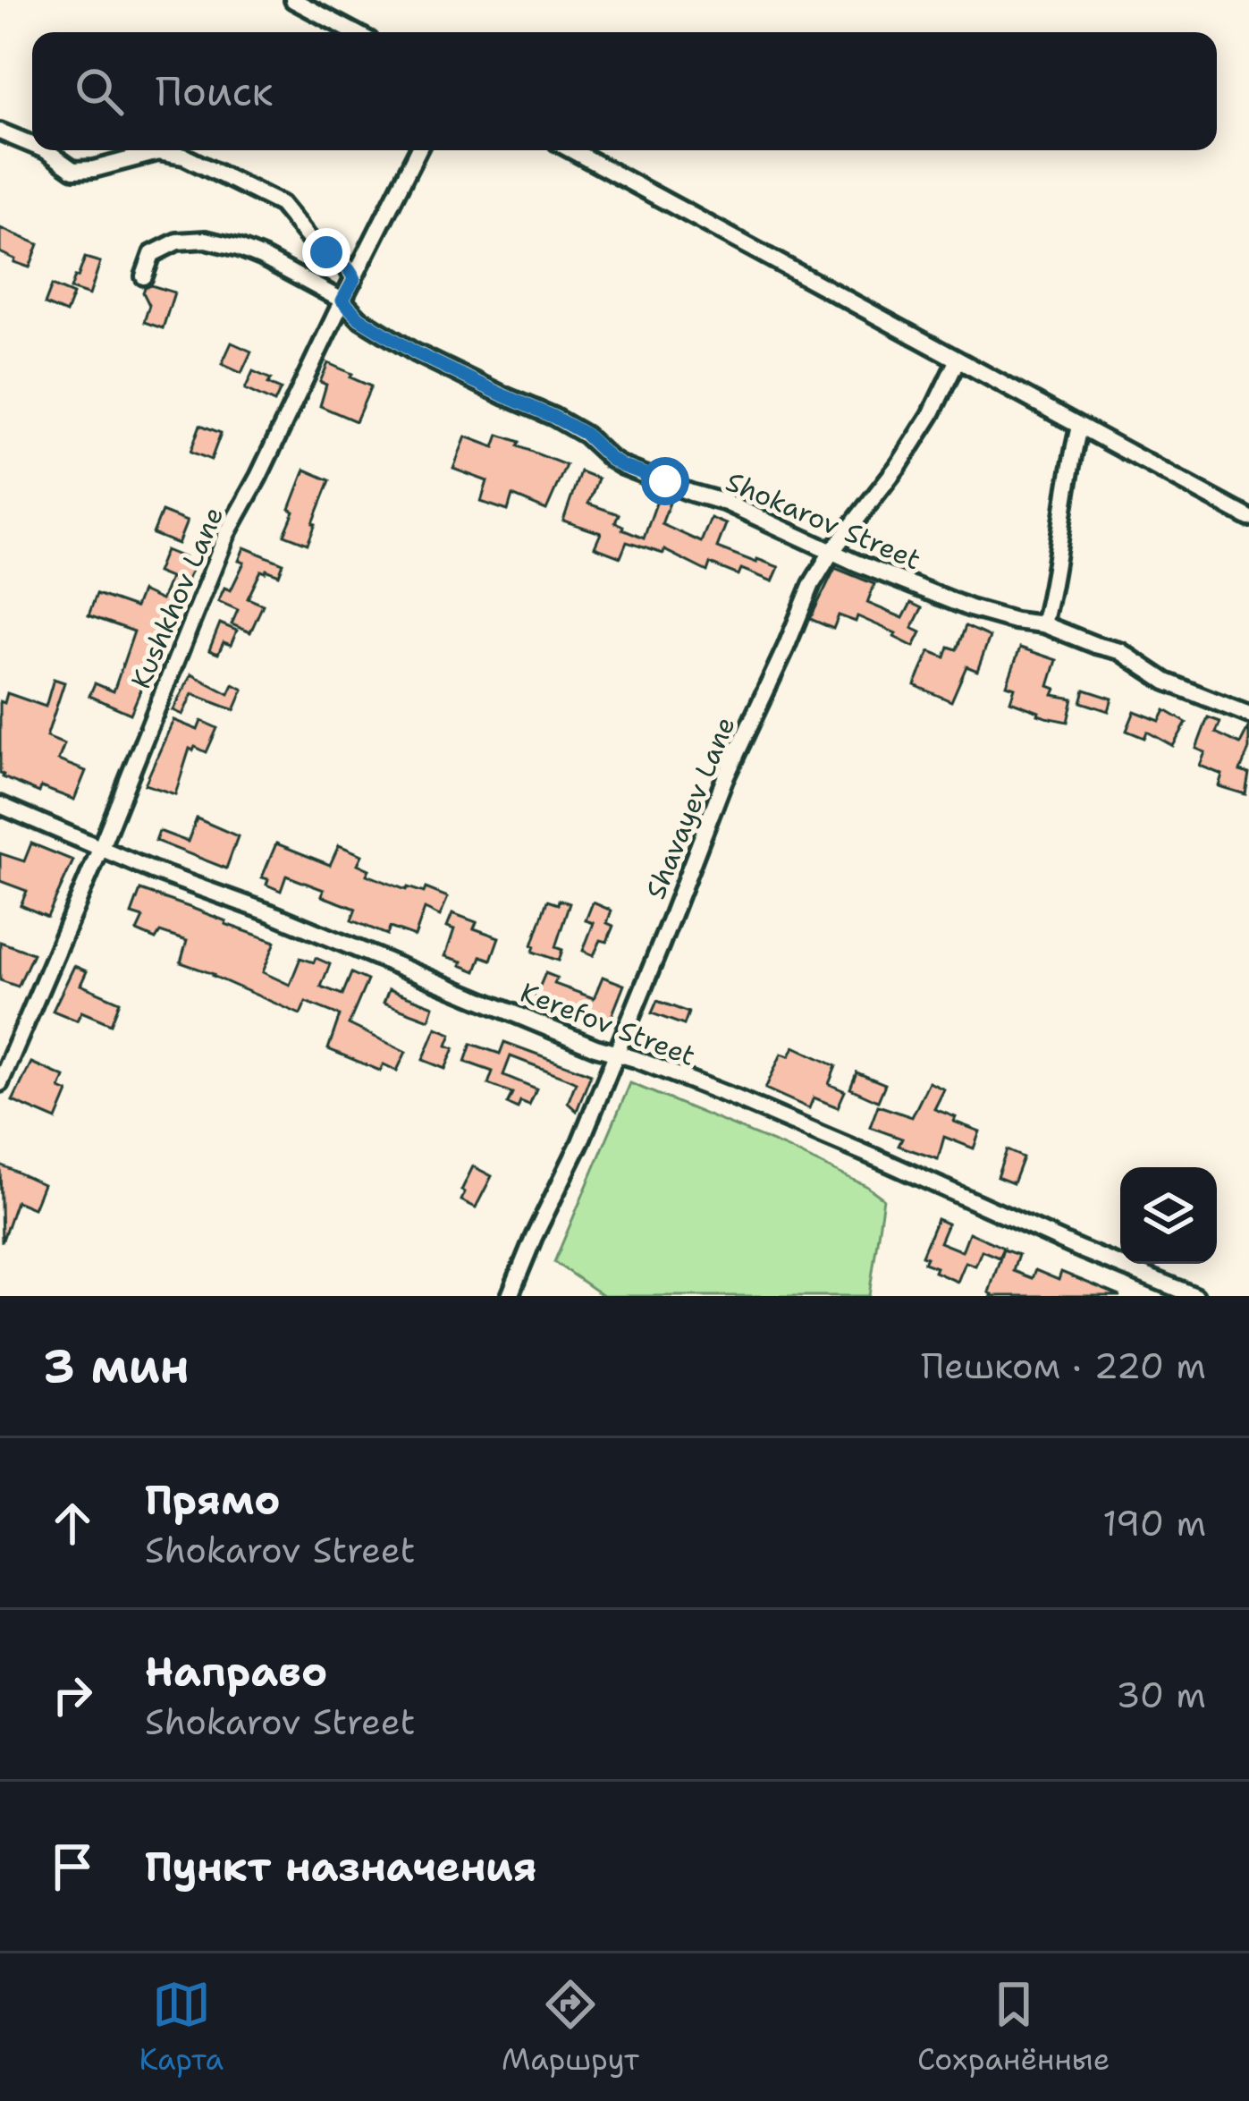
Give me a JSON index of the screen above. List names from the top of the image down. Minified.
{"streets":{"street":["Shokarov Street","Kushkhov Lane","Shavayev Lane","Kerefov Street"]},"crossings":[["Shokarov Street","Kushkhov Lane"],["Shokarov Street","Shavayev Lane"],["Kushkhov Lane","Kerefov Street"],["Shavayev Lane","Kerefov Street"]],"page":{"search":"Поиск","heading":["3 мин","Пешком · 220 m"],"list":[["Прямо","Shokarov Street","190 m"],["Направо","Shokarov Street","30 m"],"Пункт назначения"],"nav":["Карта","Маршрут","Сохранённые"]}}
